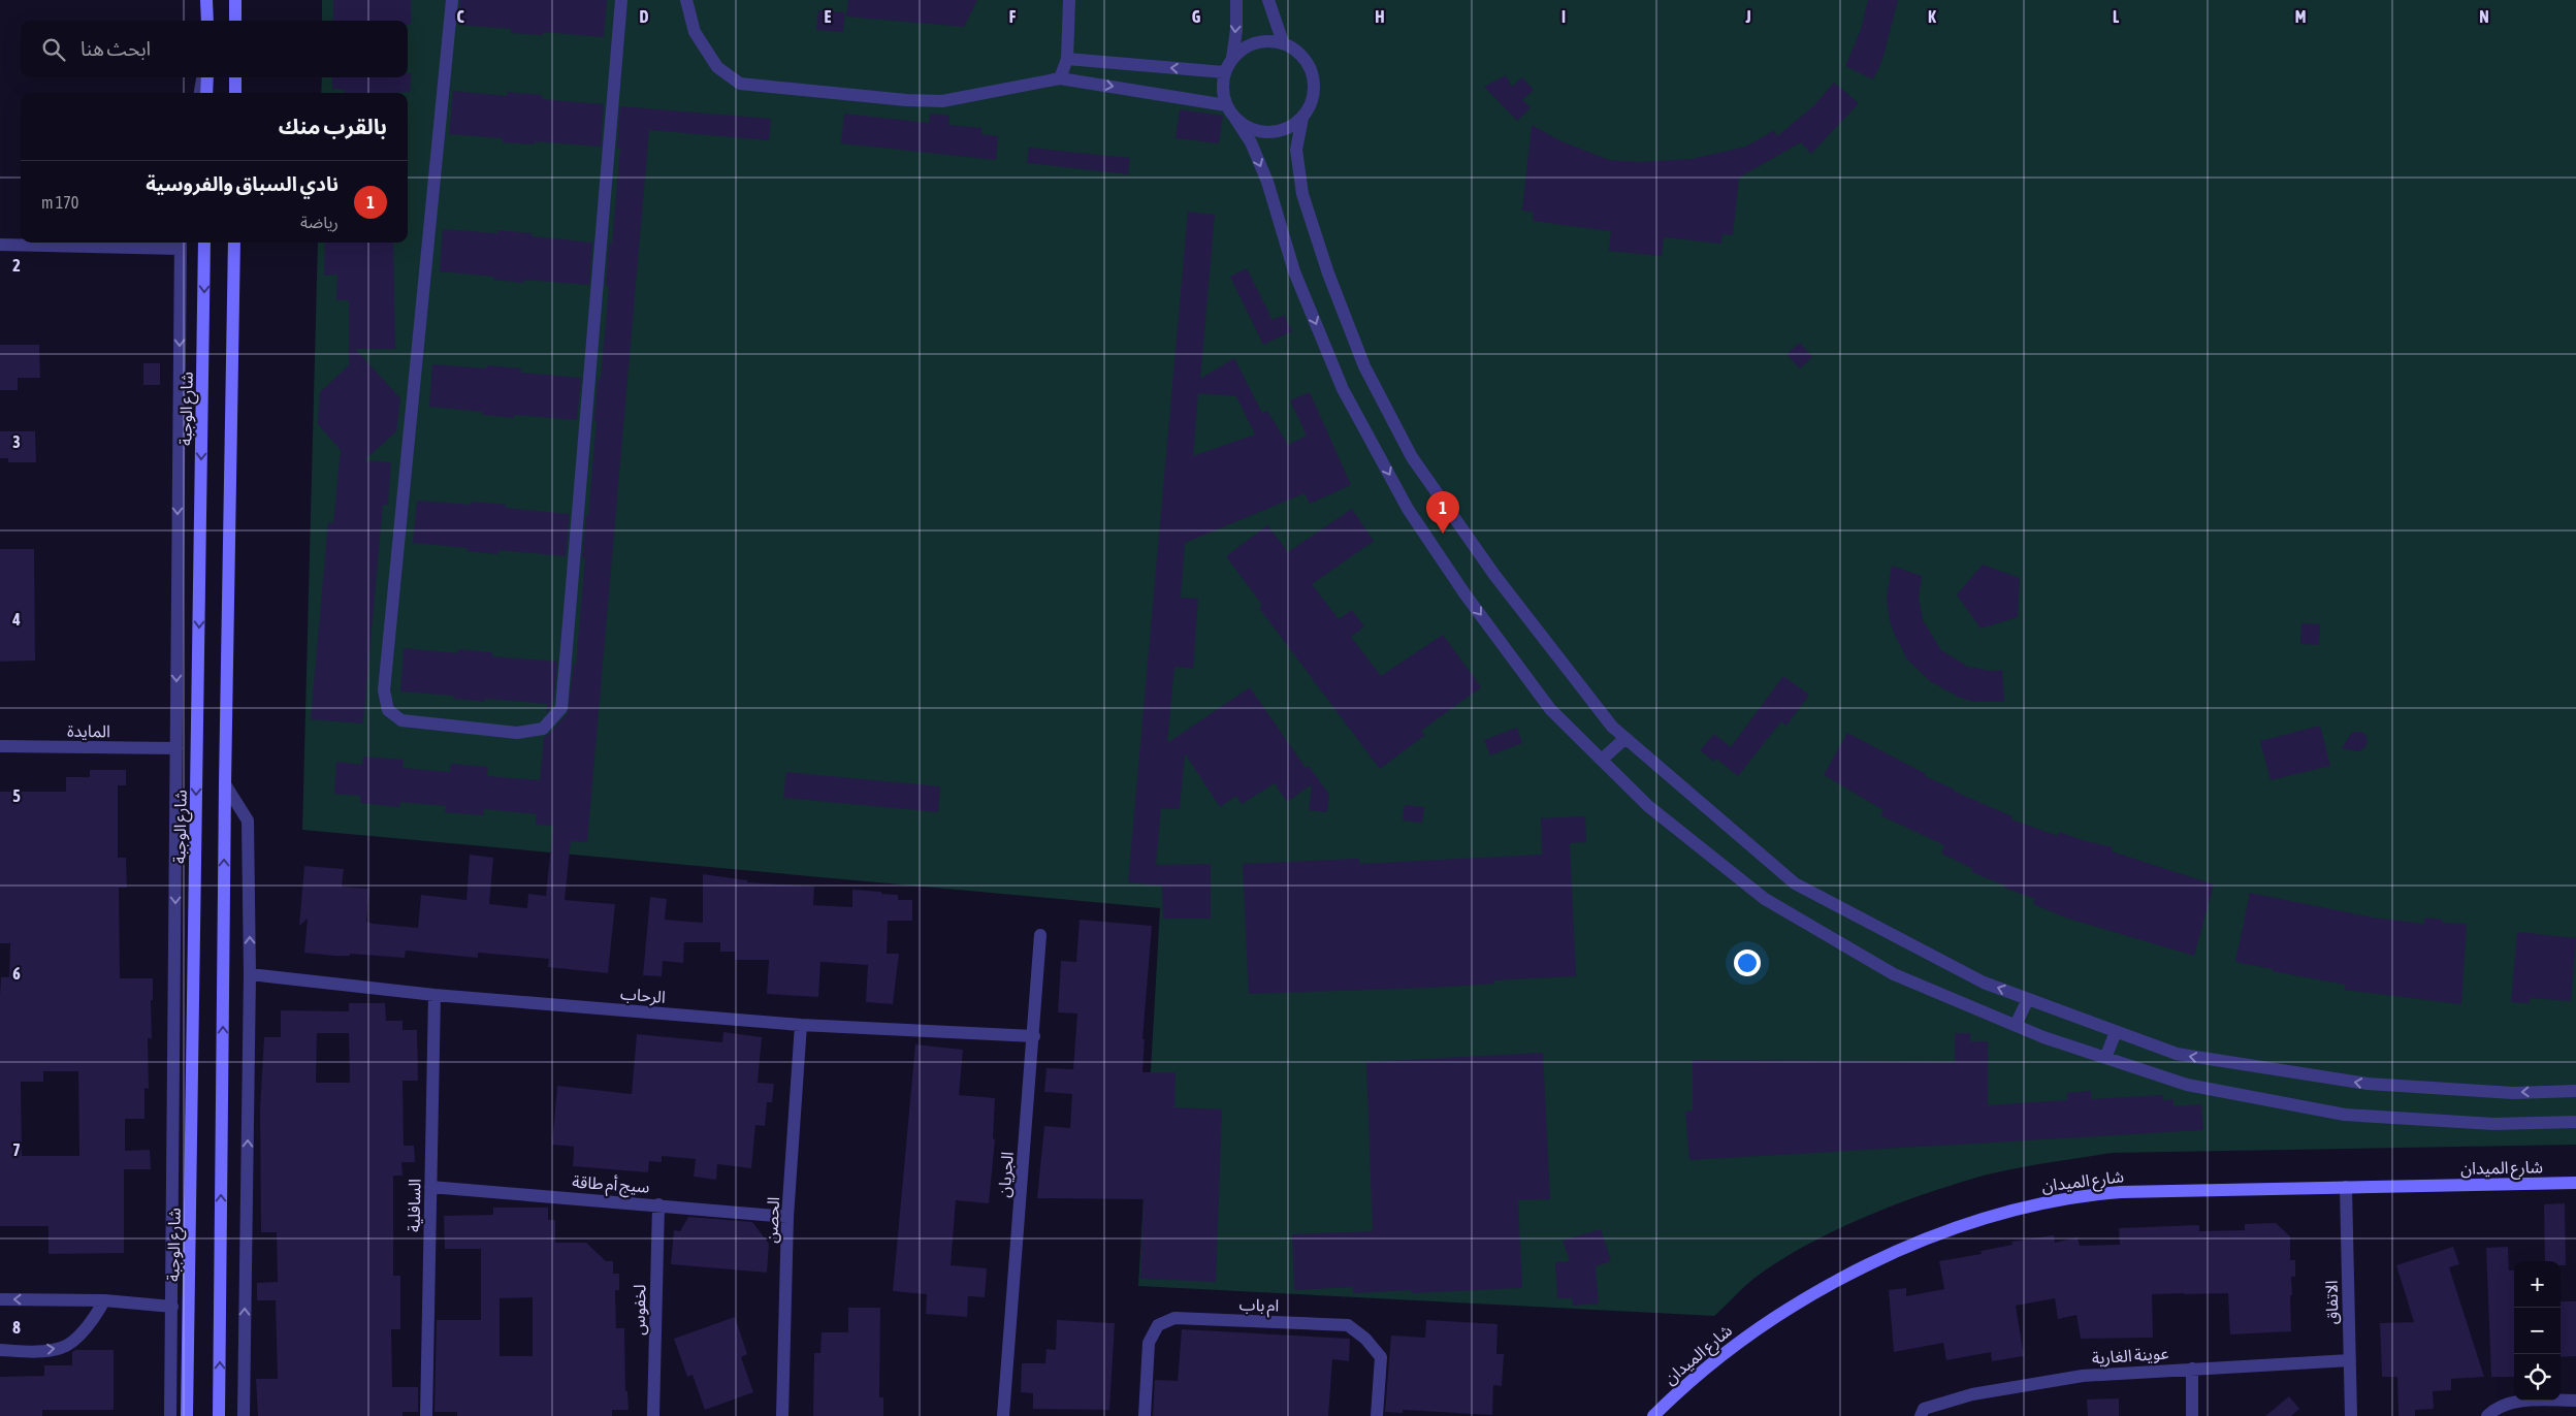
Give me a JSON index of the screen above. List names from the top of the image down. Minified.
{"streets":{"street":["شارع الوجبة","المايدة","الرحاب","شارع الميدان","الجريان","سيج أم طاقة","السافلية","الحصن","الاتفاق","ام باب","لخفوس","عوينة الغارية"]},"crossings":[["شارع الوجبة","المايدة"],["الرحاب","الجريان"],["الرحاب","السافلية"],["الرحاب","الحصن"],["شارع الميدان","الاتفاق"],["سيج أم طاقة","السافلية"],["سيج أم طاقة","الحصن"],["سيج أم طاقة","لخفوس"],["الاتفاق","عوينة الغارية"]],"page":{"search":"ابحث هنا","heading":"بالقرب منك","list":[{"mark":"1","name":"نادي السباق والفروسية","note":"رياضة","value":"170 m"}],"pins":"1","map_buttons":["+","−"]},"grid":{"columns":["C","D","E","F","G","H","I","J","K","L","M","N"],"rows":["2","3","4","5","6","7","8"]}}
